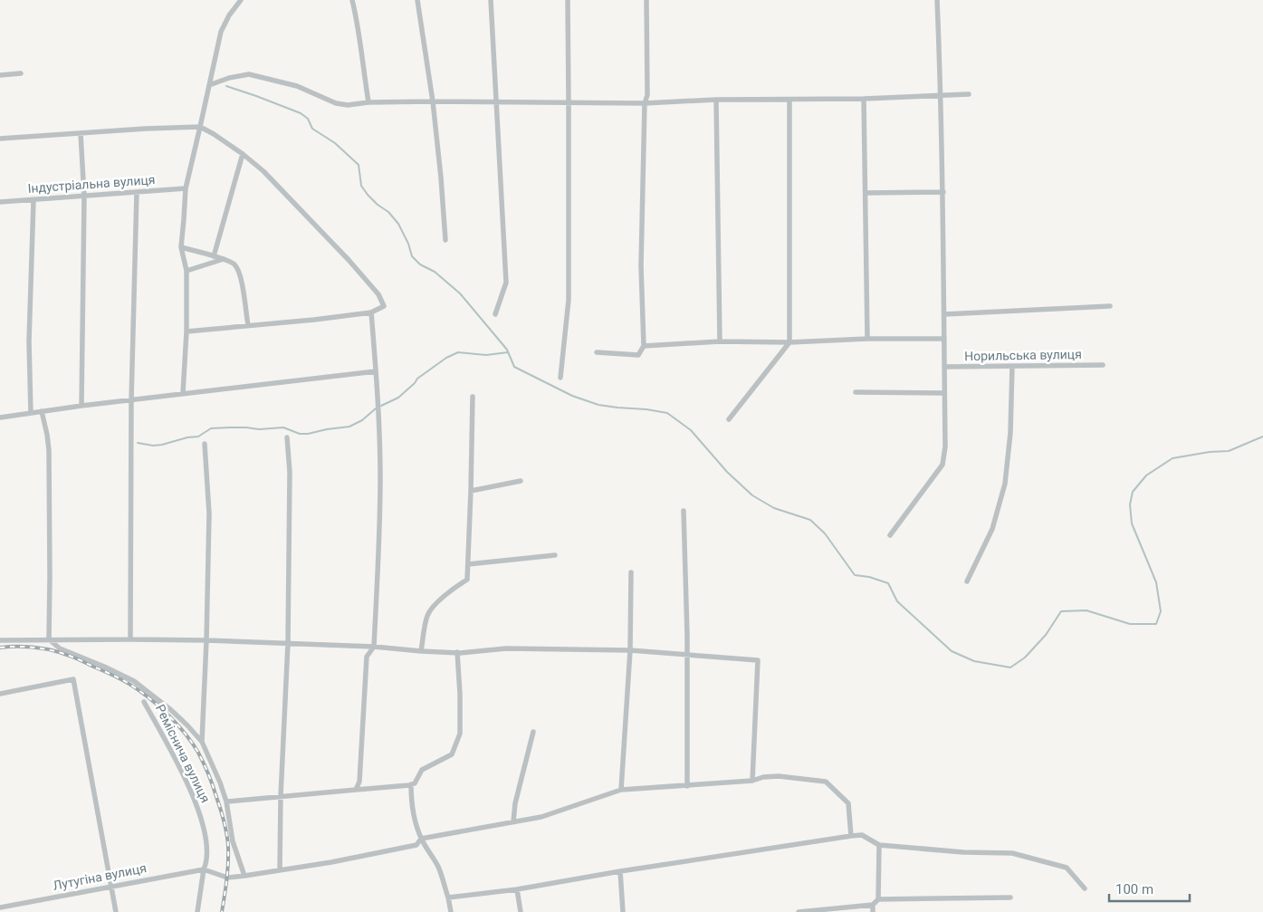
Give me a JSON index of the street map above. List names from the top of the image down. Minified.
{"streets":{"street":["Індустріальна вулиця","Норильська вулиця","Реміснича вулиця","Лутугіна вулиця"]},"crossings":[["Реміснича вулиця","Лутугіна вулиця"]],"scale_bar":"100 m"}
